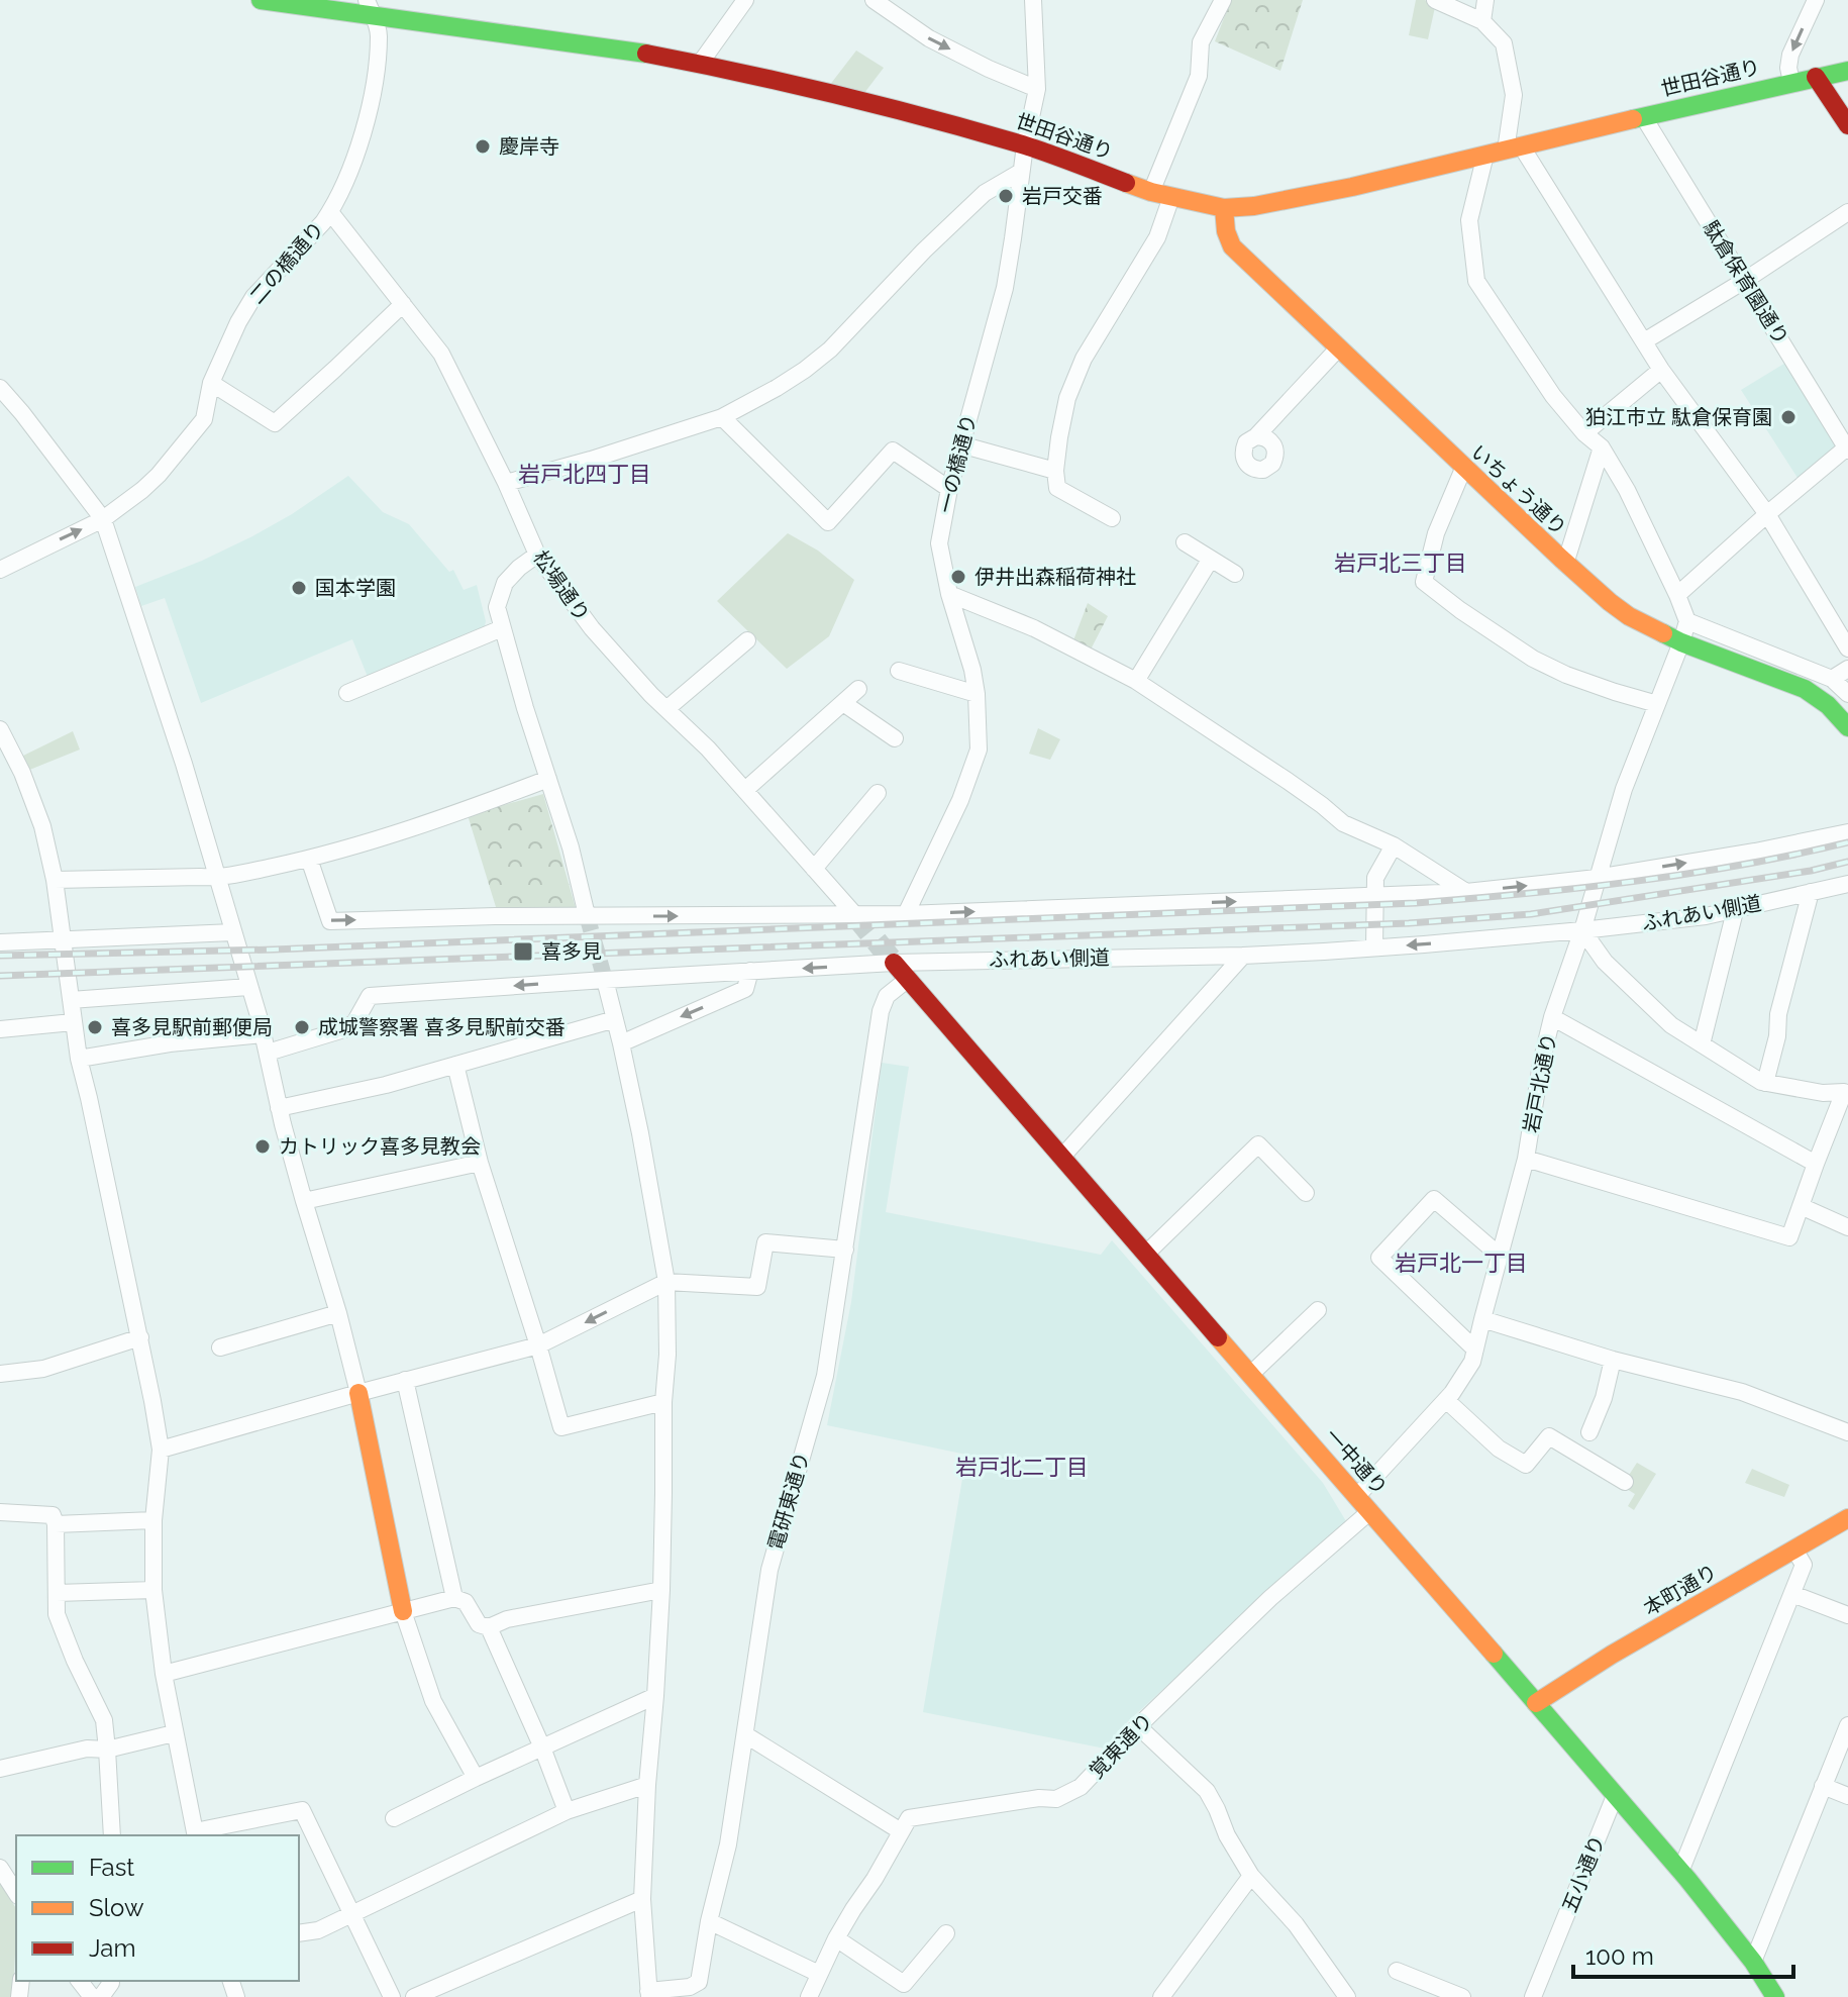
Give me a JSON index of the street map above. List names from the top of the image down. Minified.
{"streets":{"street":["世田谷通り","二の橋通り","駄倉保育園通り","一の橋通り","いちょう通り","松場通り","ふれあい側道","岩戸北通り","一中通り","電研東通り","本町通り","覚東通り","五小通り"]},"crossings":[["世田谷通り","二の橋通り"],["世田谷通り","駄倉保育園通り"],["世田谷通り","一の橋通り"],["世田谷通り","いちょう通り"],["二の橋通り","松場通り"],["いちょう通り","岩戸北通り"],["ふれあい側道","岩戸北通り"],["ふれあい側道","一中通り"],["岩戸北通り","一中通り"],["一中通り","電研東通り"],["一中通り","本町通り"],["一中通り","覚東通り"],["一中通り","五小通り"]],"districts":["岩戸北四丁目","岩戸北三丁目","岩戸北一丁目","岩戸北二丁目"],"places":{"other":["慶岸寺","岩戸交番","狛江市立 駄倉保育園","伊井出森稲荷神社","国本学園","喜多見駅前郵便局","成城警察署 喜多見駅前交番","カトリック喜多見教会"],"transit":["喜多見"]},"legend":["Fast","Slow","Jam"],"scale_bar":"100 m"}
